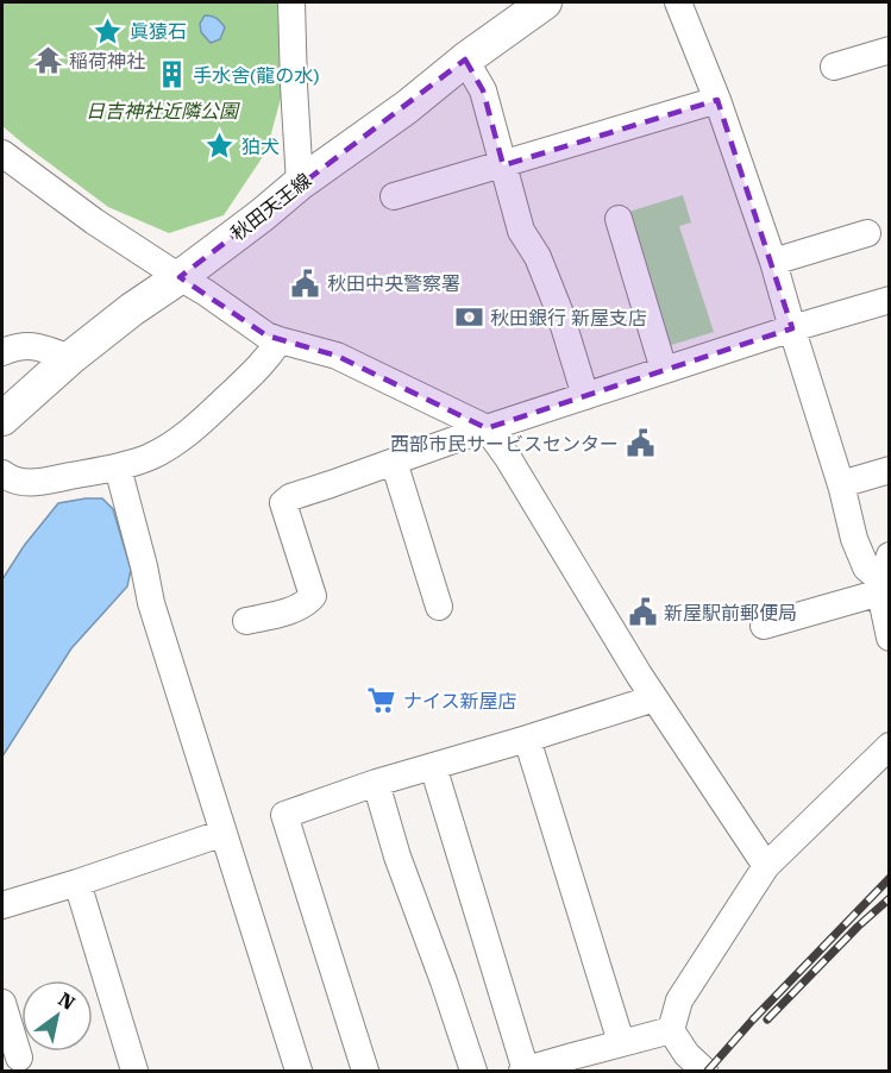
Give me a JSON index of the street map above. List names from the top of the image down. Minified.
{"streets":{"main road":["秋田天王線"]},"parks":["日吉神社近隣公園"],"places":{"place":["眞猿石","狛犬"],"temple":["稲荷神社"],"building":["手水舎(龍の水)"],"public building":["秋田中央警察署","西部市民サービスセンター","新屋駅前郵便局"],"bank":["秋田銀行 新屋支店"],"supermarket":["ナイス新屋店"]},"north":"top right"}
